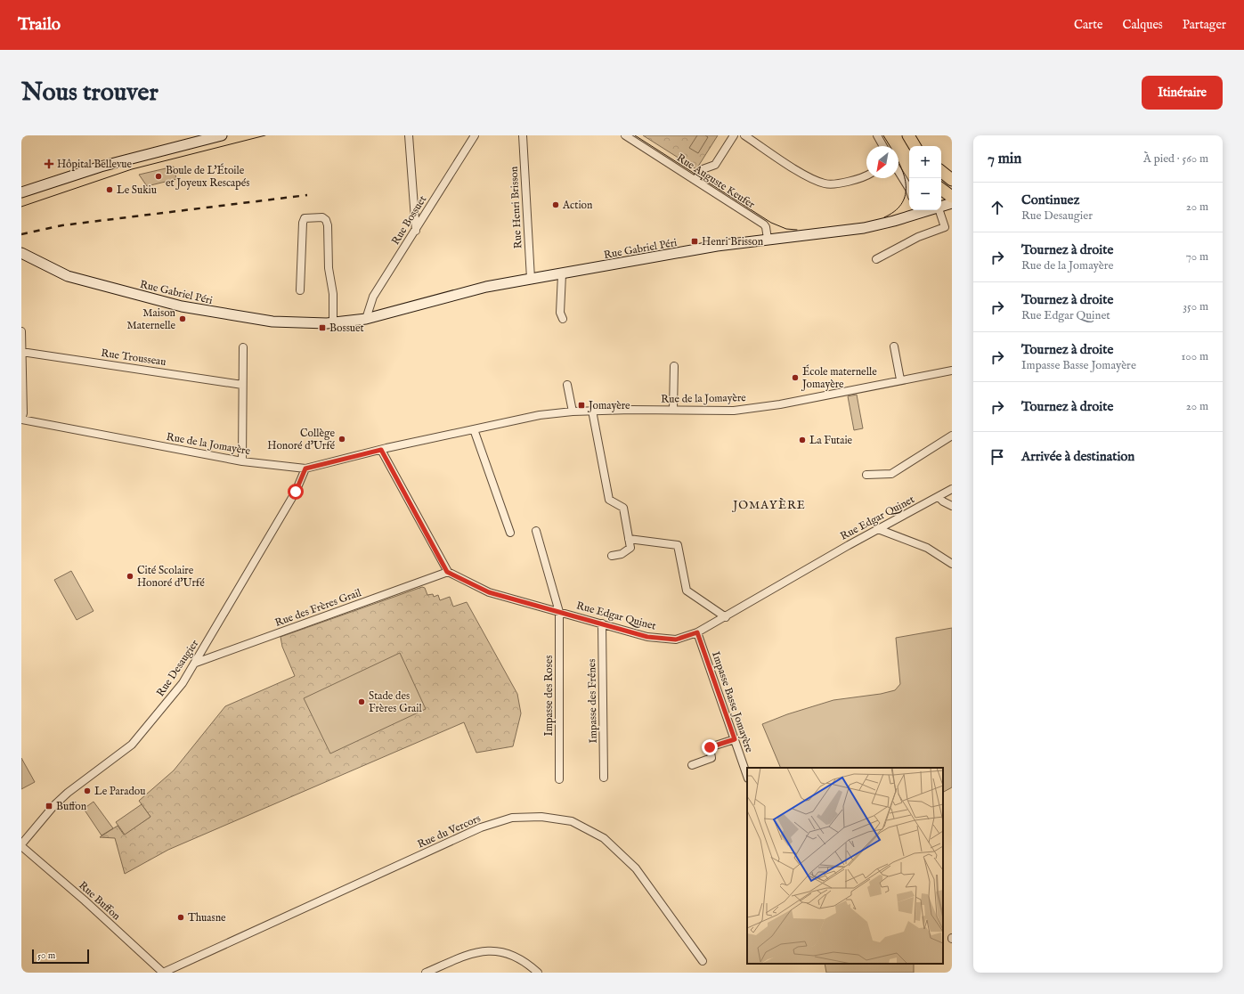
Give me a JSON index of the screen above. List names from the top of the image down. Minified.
{"streets":{"main road":["Rue Gabriel Péri"],"street":["Rue Auguste Keufer","Rue Henri Brisson","Rue Bossuet","Rue Trousseau","Rue de la Jomayère","Rue Edgar Quinet","Rue des Frères Grail","Rue Desaugier","Impasse des Roses","Impasse des Frênes","Impasse Basse Jomayère","Rue du Vercors","Rue Buffon"]},"crossings":[["Rue Auguste Keufer","Rue Gabriel Péri"],["Rue Henri Brisson","Rue Gabriel Péri"],["Rue Bossuet","Rue Gabriel Péri"],["Rue de la Jomayère","Rue Desaugier"],["Rue Edgar Quinet","Rue des Frères Grail"],["Rue Edgar Quinet","Impasse des Roses"],["Rue Edgar Quinet","Impasse des Frênes"],["Rue Edgar Quinet","Impasse Basse Jomayère"],["Rue des Frères Grail","Rue Desaugier"],["Rue Desaugier","Rue Buffon"],["Rue du Vercors","Rue Buffon"]],"districts":["JOMAYÈRE"],"places":{"health":["Hôpital Bellevue"],"other":["Boule de L'Étoile et Joyeux Rescapés","Le Sukiu","Action","Maison Maternelle","École maternelle Jomayère","Collège Honoré d'Urfé","La Futaie","Cité Scolaire Honoré d'Urfé","Stade des Frères Grail","Le Paradou","Thuasne"],"transit":["Henri Brisson","Bossuet","Jomayère","Buffon"]},"scale_bar":"50 m","north":"bottom left","page":{"header":"Trailo","nav":["Carte","Calques","Partager"],"buttons":"Itinéraire","title":"Nous trouver","heading":["7 min","À pied · 560 m"],"map_buttons":["+","−"],"list":[["Continuez","Rue Desaugier","20 m"],["Tournez à droite","Rue de la Jomayère","70 m"],["Tournez à droite","Rue Edgar Quinet","350 m"],["Tournez à droite","Impasse Basse Jomayère","100 m"],["Tournez à droite","20 m"],"Arrivée à destination"],"scale":"50 m"}}
